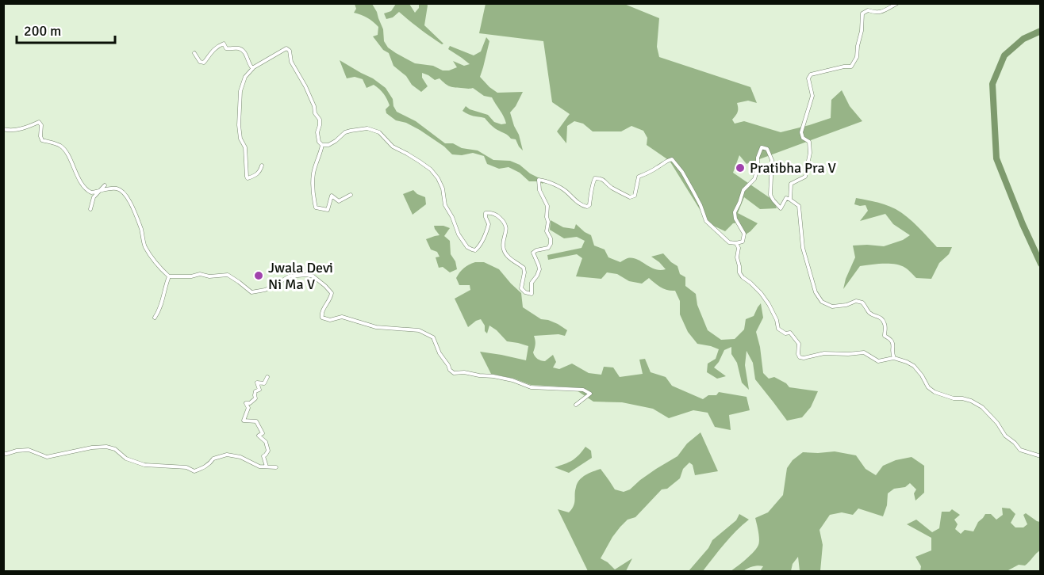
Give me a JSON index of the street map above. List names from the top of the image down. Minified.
{"places":["Pratibha Pra V","Jwala Devi Ni Ma V"],"scale_bar":"200 m"}
